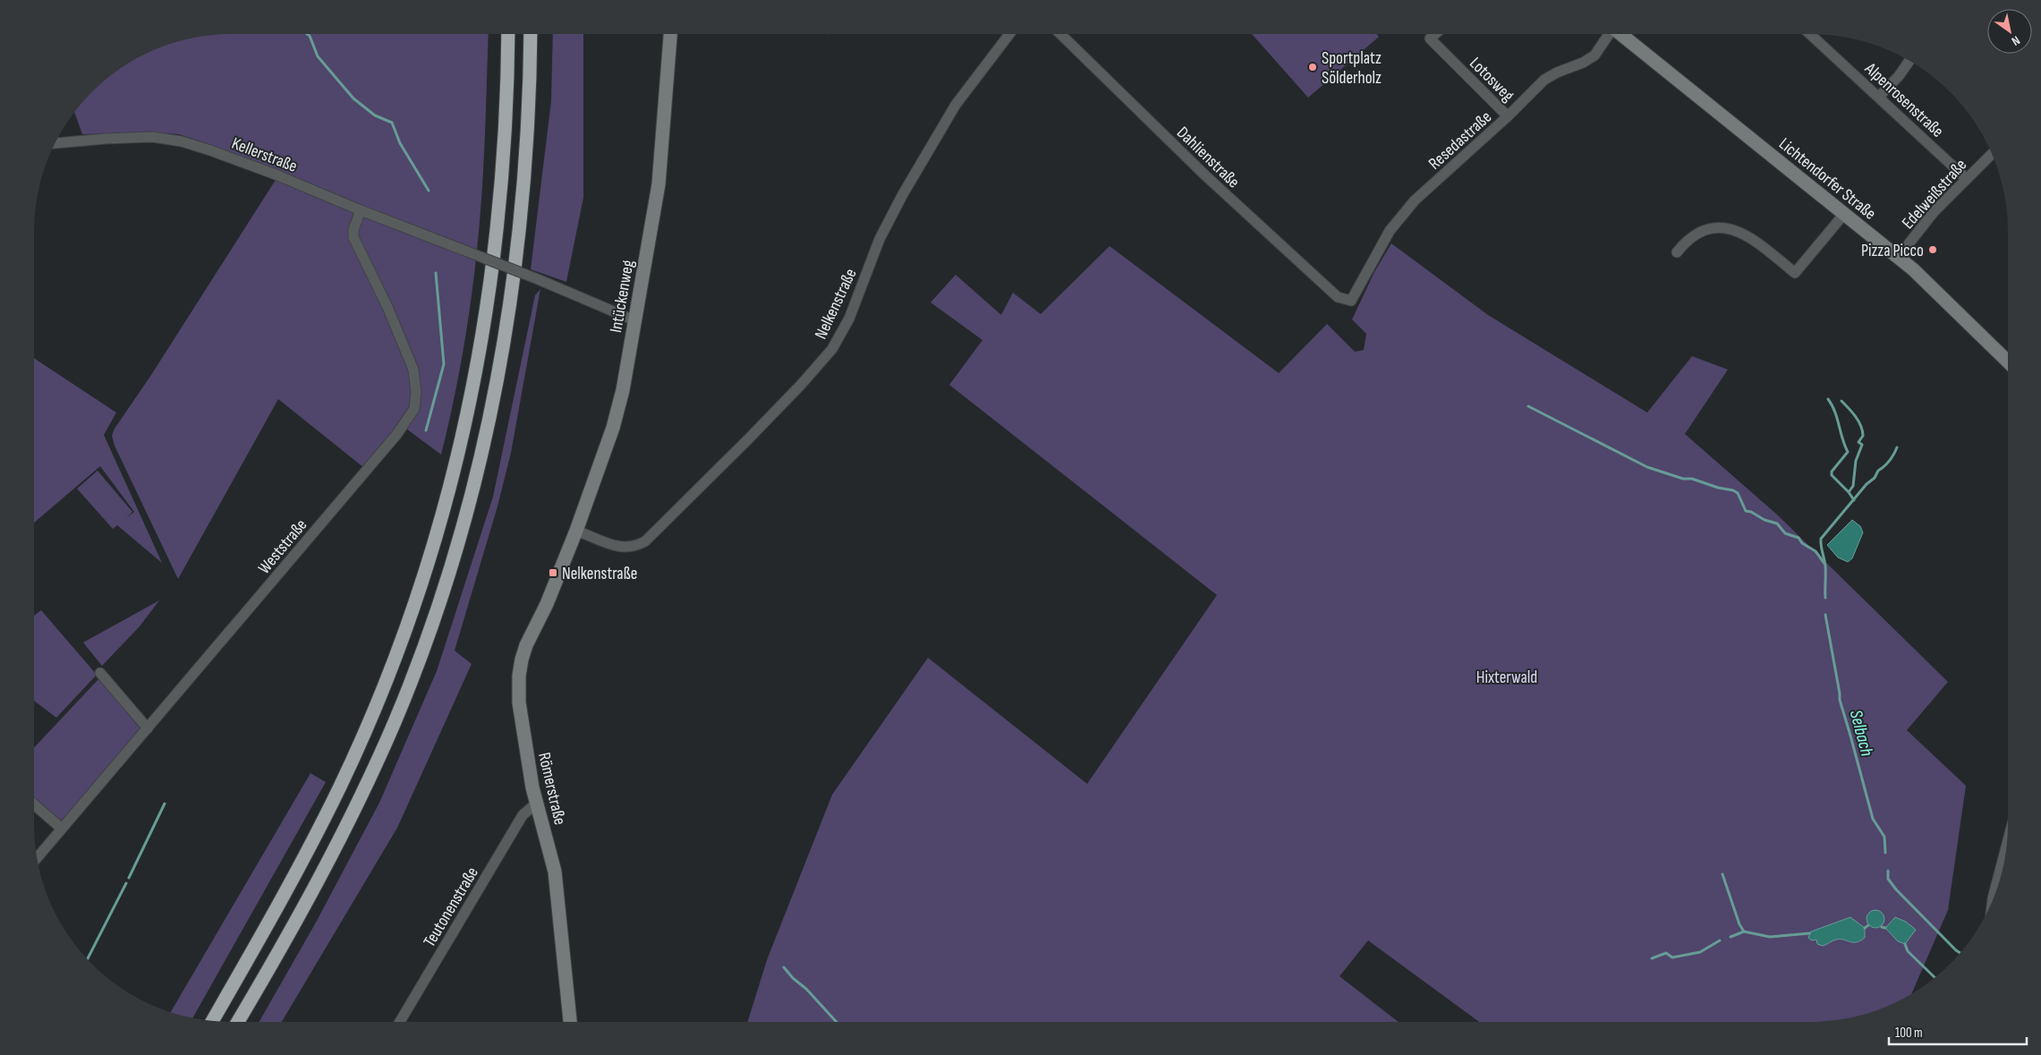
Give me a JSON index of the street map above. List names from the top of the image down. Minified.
{"streets":{"street":["Lotosweg","Alpenrosenstraße","Resedastraße","Kellerstraße","Dahlienstraße","Lichtendorfer Straße","Edelweißstraße","Intückenweg","Nelkenstraße","Weststraße","Römerstraße","Teutonenstraße"]},"crossings":[["Lotosweg","Resedastraße"],["Alpenrosenstraße","Edelweißstraße"],["Resedastraße","Dahlienstraße"],["Kellerstraße","Intückenweg"],["Kellerstraße","Weststraße"],["Lichtendorfer Straße","Edelweißstraße"],["Intückenweg","Nelkenstraße"],["Intückenweg","Römerstraße"],["Römerstraße","Teutonenstraße"]],"water":["Selbach"],"parks":["Hixterwald"],"places":{"other":["Sportplatz Sölderholz","Pizza Picco"],"transit":["Nelkenstraße"]},"scale_bar":"100 m","north":"bottom right"}
